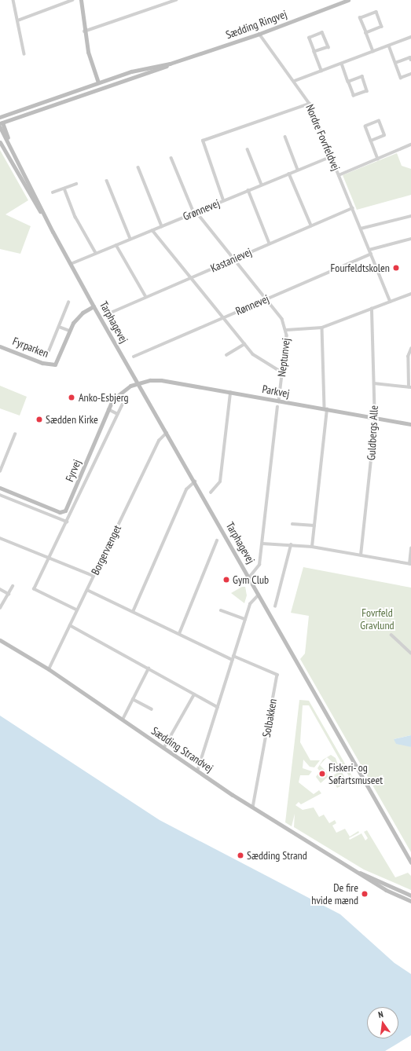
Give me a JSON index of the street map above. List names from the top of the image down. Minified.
{"streets":{"street":["Sædding Ringvej","Nordre Fovrfeldvej","Grønnevej","Kastanievej","Rønnevej","Tarphagevej","Fyrparken","Neptunvej","Parkvej","Guldbergs Alle","Fyrvej","Borgervænget","Solbakken","Sædding Strandvej"]},"crossings":[["Sædding Ringvej","Nordre Fovrfeldvej"],["Nordre Fovrfeldvej","Grønnevej"],["Nordre Fovrfeldvej","Kastanievej"],["Nordre Fovrfeldvej","Rønnevej"],["Grønnevej","Tarphagevej"],["Grønnevej","Neptunvej"],["Kastanievej","Neptunvej"],["Rønnevej","Neptunvej"],["Tarphagevej","Fyrparken"],["Tarphagevej","Parkvej"],["Tarphagevej","Fyrvej"],["Tarphagevej","Borgervænget"],["Neptunvej","Parkvej"],["Parkvej","Guldbergs Alle"],["Parkvej","Fyrvej"],["Borgervænget","Sædding Strandvej"],["Solbakken","Sædding Strandvej"]],"parks":["Fovrfeld Gravlund"],"places":["Fourfeldtskolen","Anko-Esbjerg","Sædden Kirke","Gym Club","Fiskeri- og Søfartsmuseet","Sædding Strand","De fire hvide mænd"],"north":"top"}
